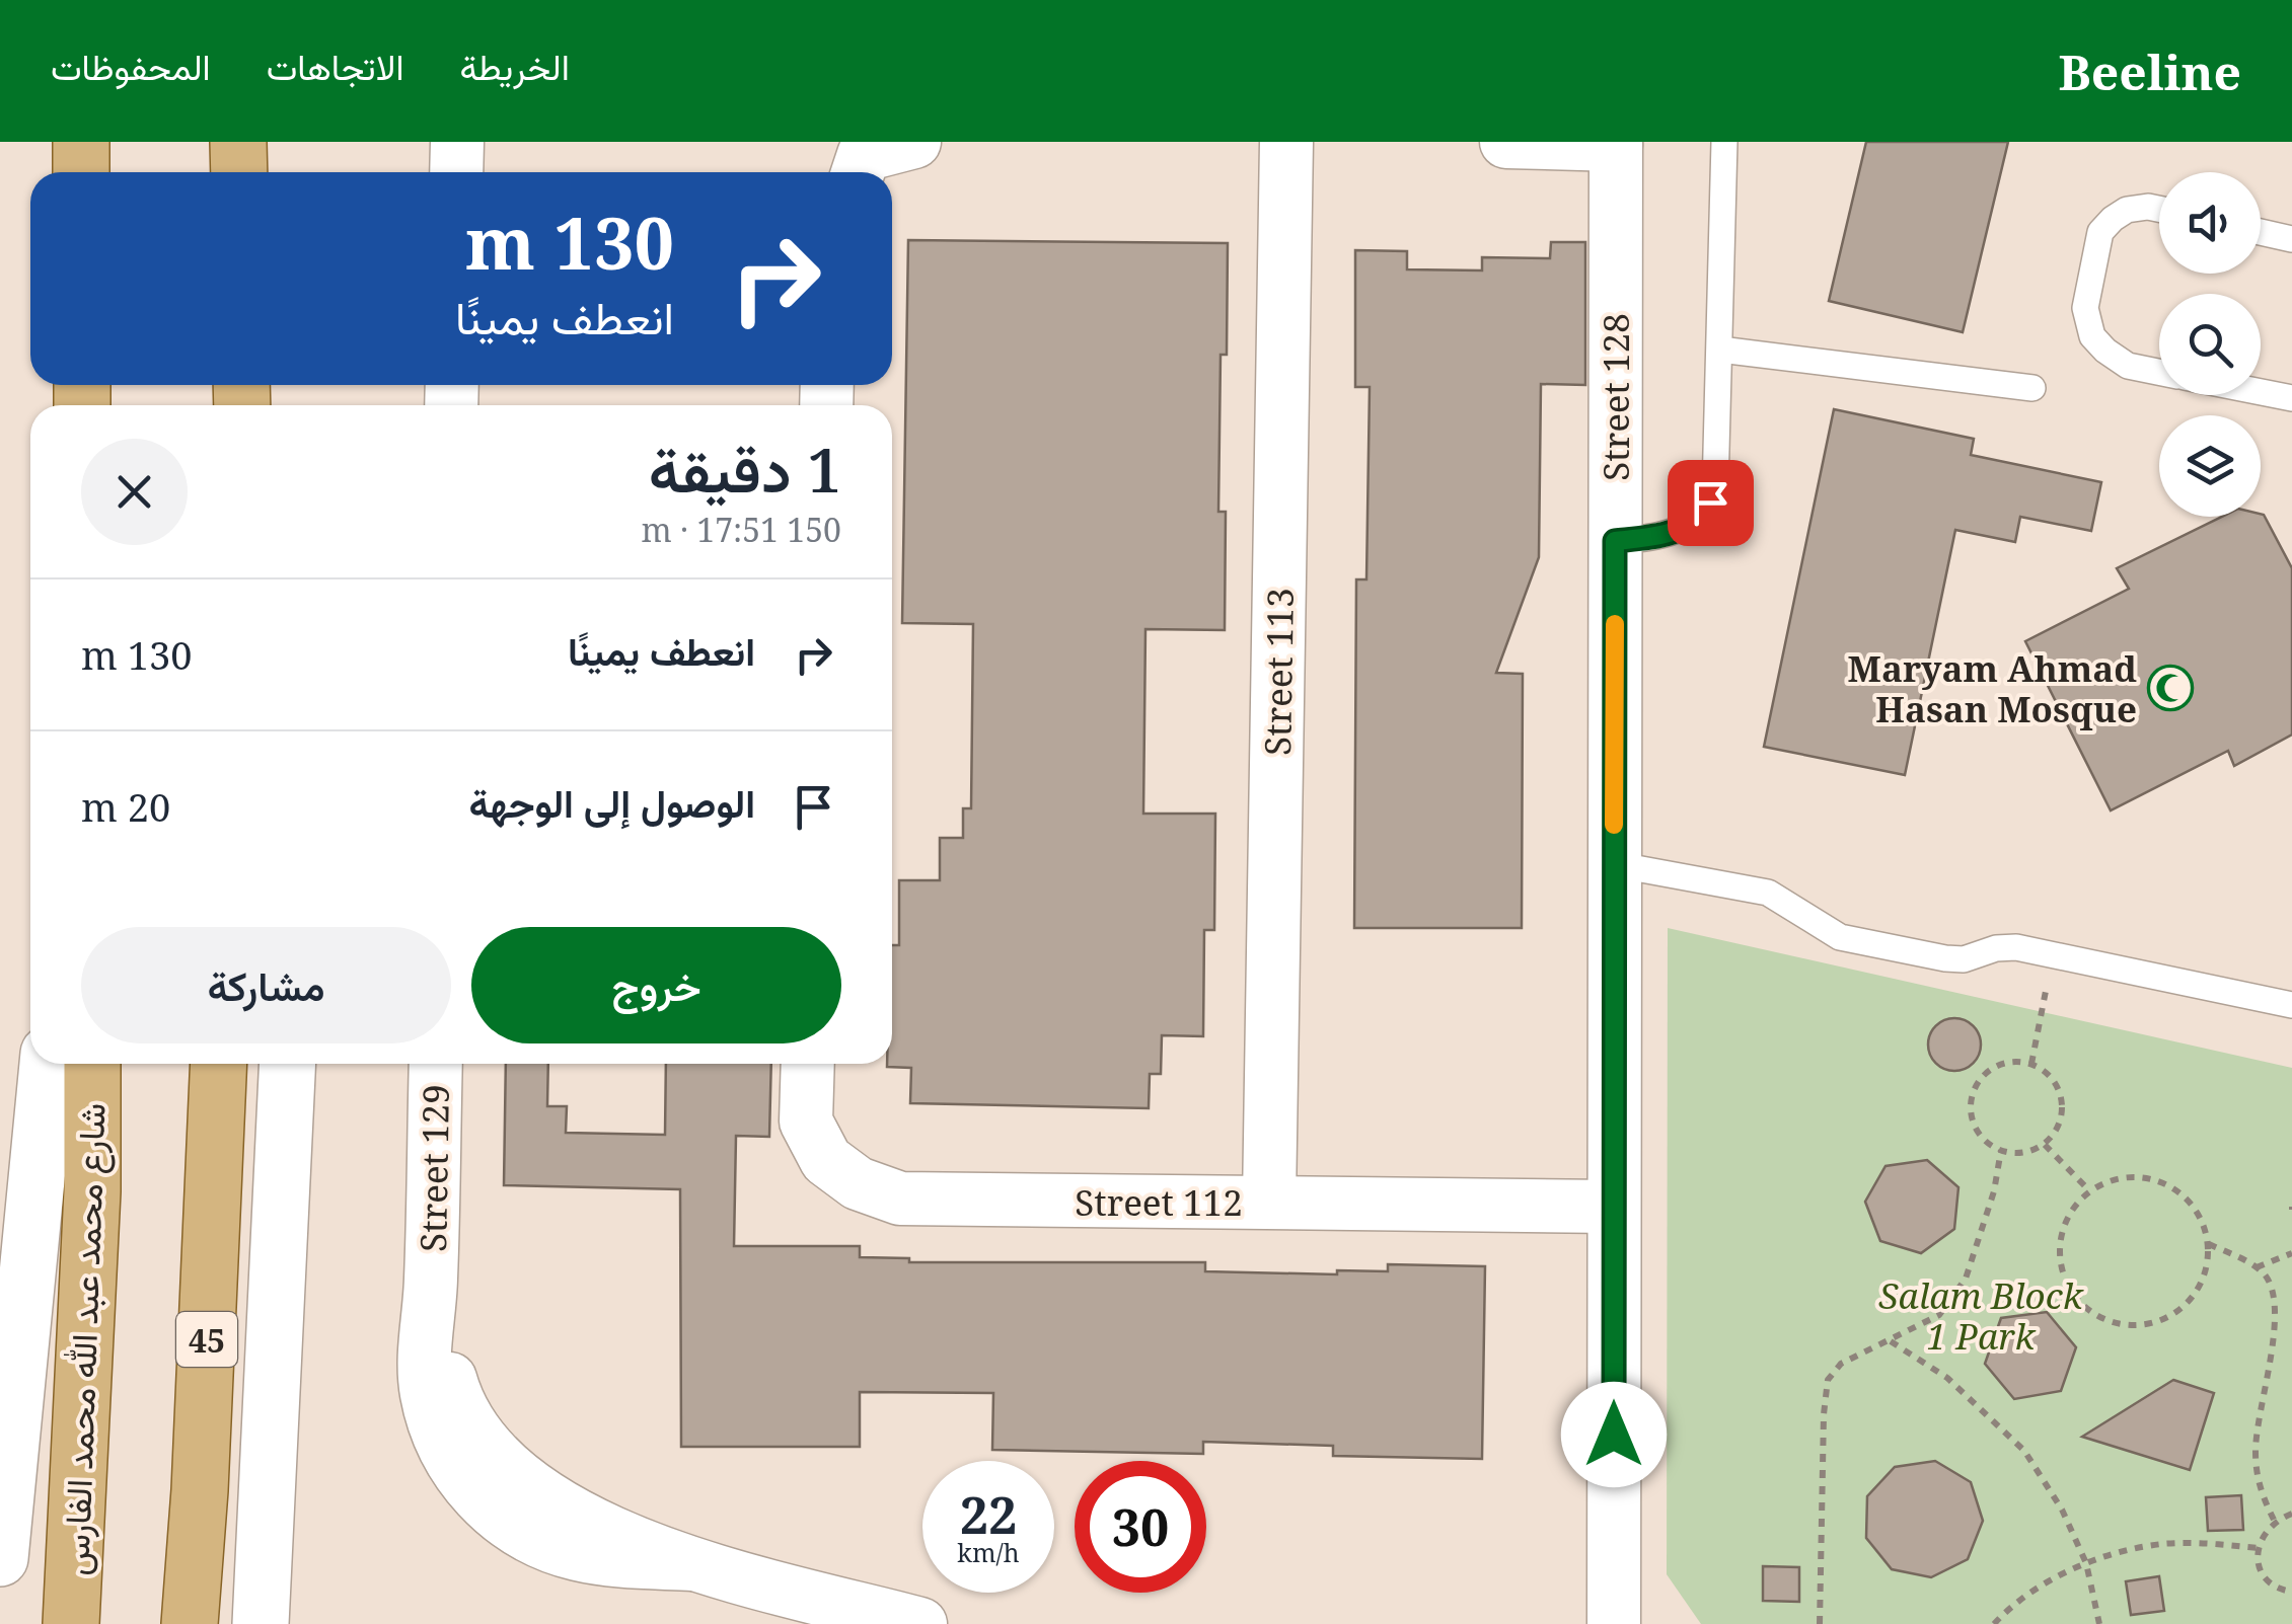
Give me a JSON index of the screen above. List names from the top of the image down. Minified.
{"streets":{"main road":["شارع محمد عبد الله محمد الفارس","45"],"street":["Street 128","Street 113","Street 129","Street 112"]},"crossings":[["Street 128","Street 112"],["Street 113","Street 112"]],"parks":["Salam Block 1 Park"],"places":{"mosque":["Maryam Ahmad Hasan Mosque"]},"page":{"header":"Beeline","nav":["الخريطة","الاتجاهات","المحفوظات"],"turn":["130 m","انعطف يمينًا"],"heading":["1 دقيقة","150 m · 17:51"],"list":[{"name":"انعطف يمينًا","value":"130 m"},{"name":"الوصول إلى الوجهة","value":"20 m"}],"buttons":["خروج","مشاركة"],"speed":"22 km/h","limit":"30"}}
